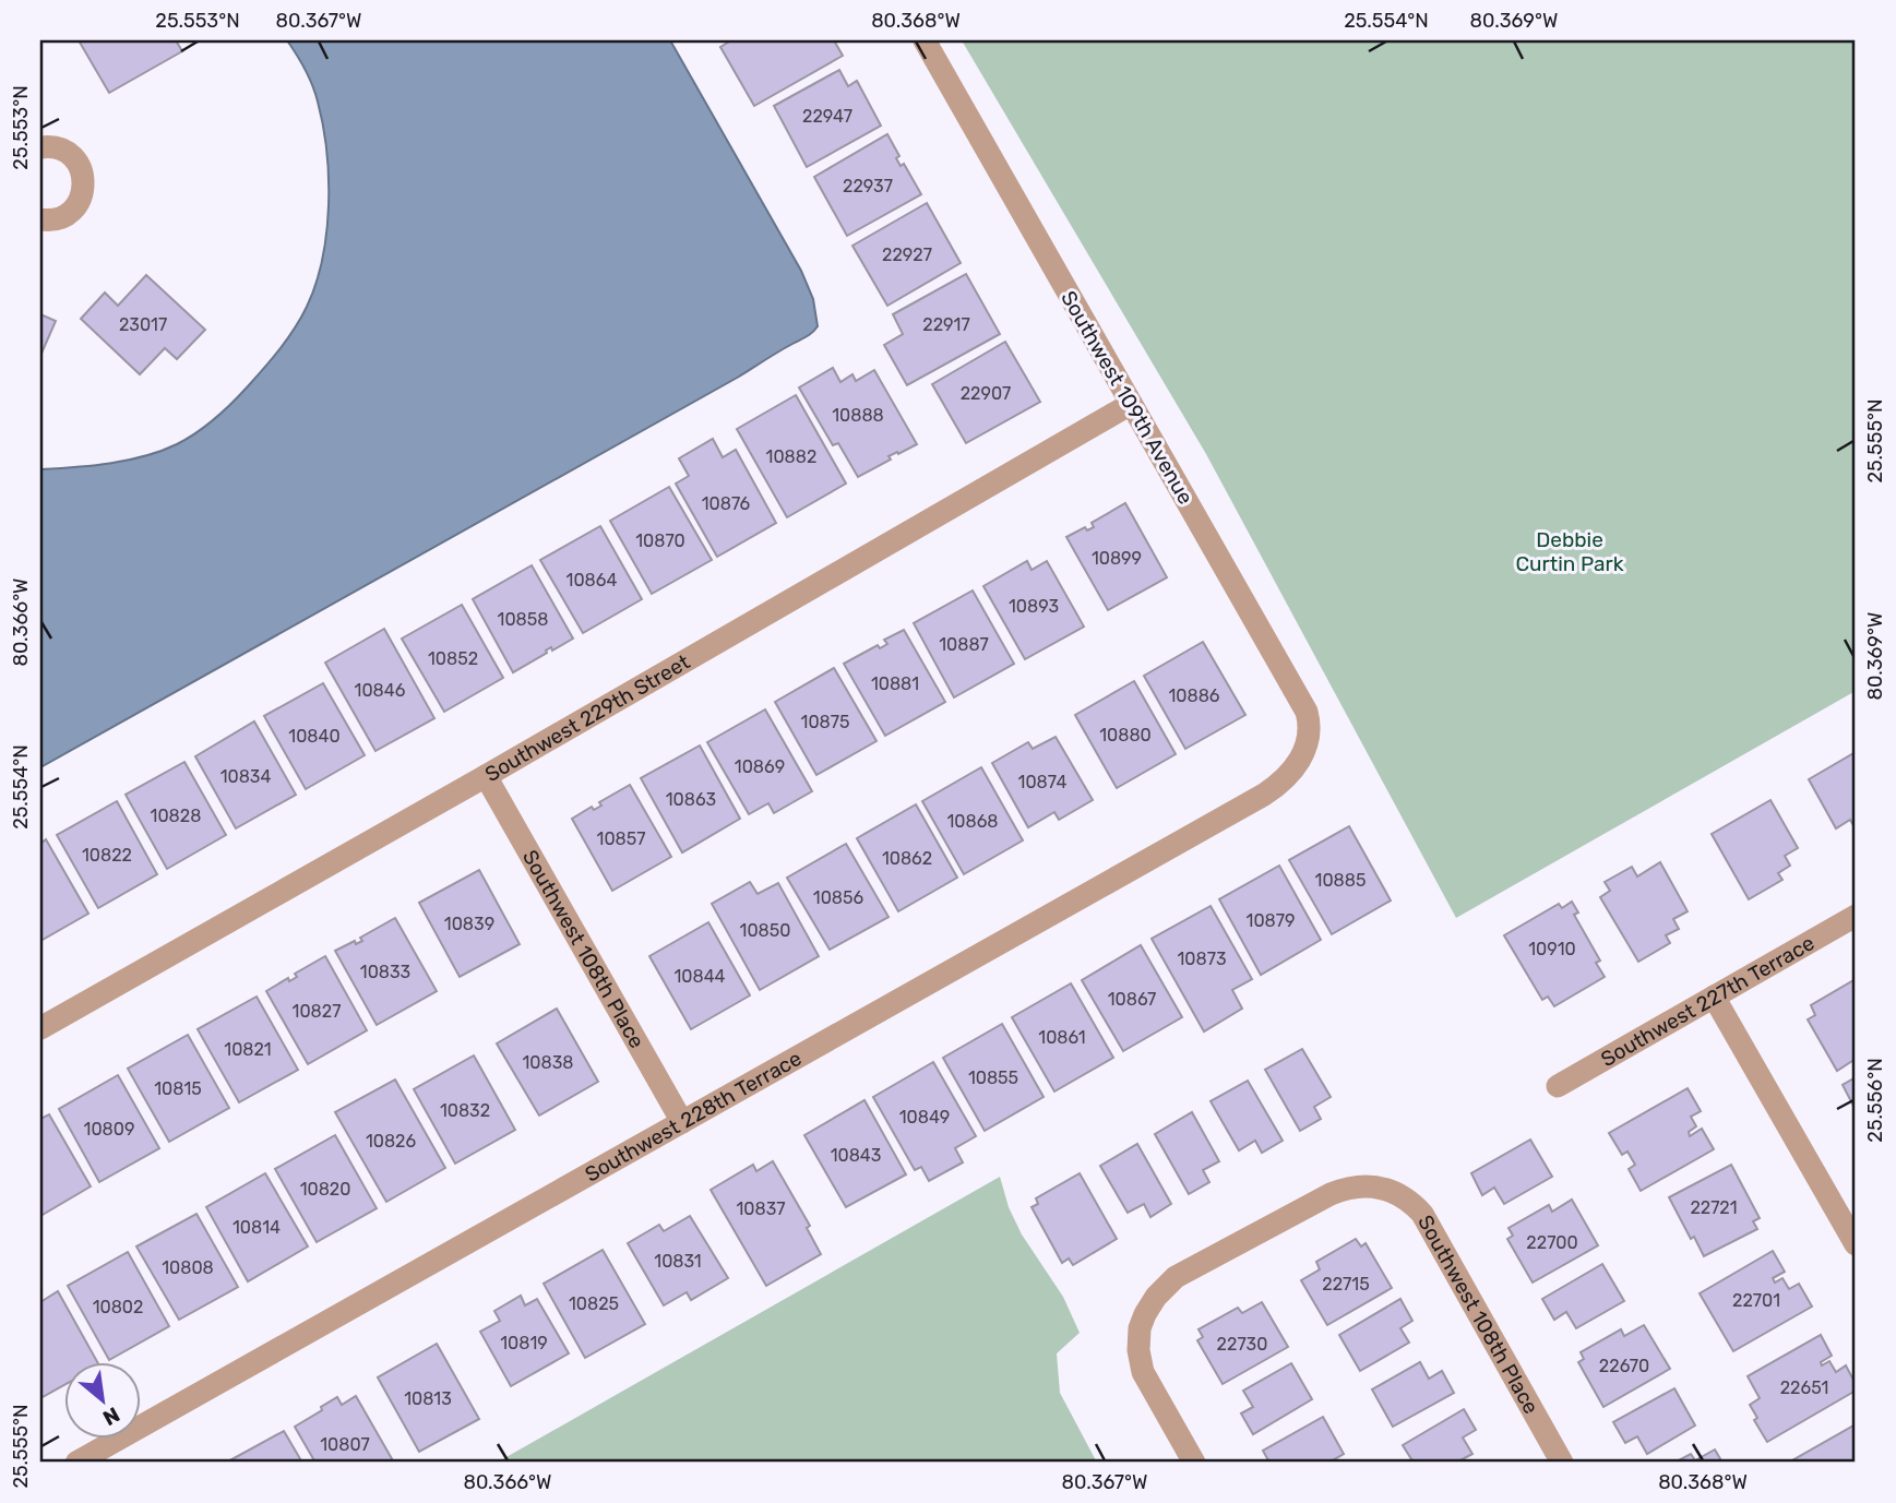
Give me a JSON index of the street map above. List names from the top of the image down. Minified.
{"streets":{"street":["Southwest 109th Avenue","Southwest 229th Street","Southwest 108th Place","Southwest 227th Terrace","Southwest 228th Terrace"]},"crossings":[["Southwest 109th Avenue","Southwest 229th Street"],["Southwest 109th Avenue","Southwest 228th Terrace"],["Southwest 229th Street","Southwest 108th Place"],["Southwest 108th Place","Southwest 228th Terrace"]],"parks":["Debbie Curtin Park"],"house_numbers":["22947","22937","22927","23017","22917","22907","10888","10882","10876","10870","10899","10864","10893","10858","10887","10852","10881","10846","10886","10875","10880","10840","10869","10834","10874","10863","10828","10868","10857","10822","10862","10885","10856","10879","10839","10850","10910","10873","10833","10844","10867","10827","10861","10821","10838","10855","10815","10832","10849","10809","10826","10843","10820","22721","10837","10814","22700","10831","10808","22715","22701","10825","10802","10819","22730","22670","22651","10813","10807"],"north":"bottom right","coordinates":["25.553°N","80.367°W","80.368°W","25.554°N","80.369°W","25.555°N","80.366°W","25.556°N"]}
